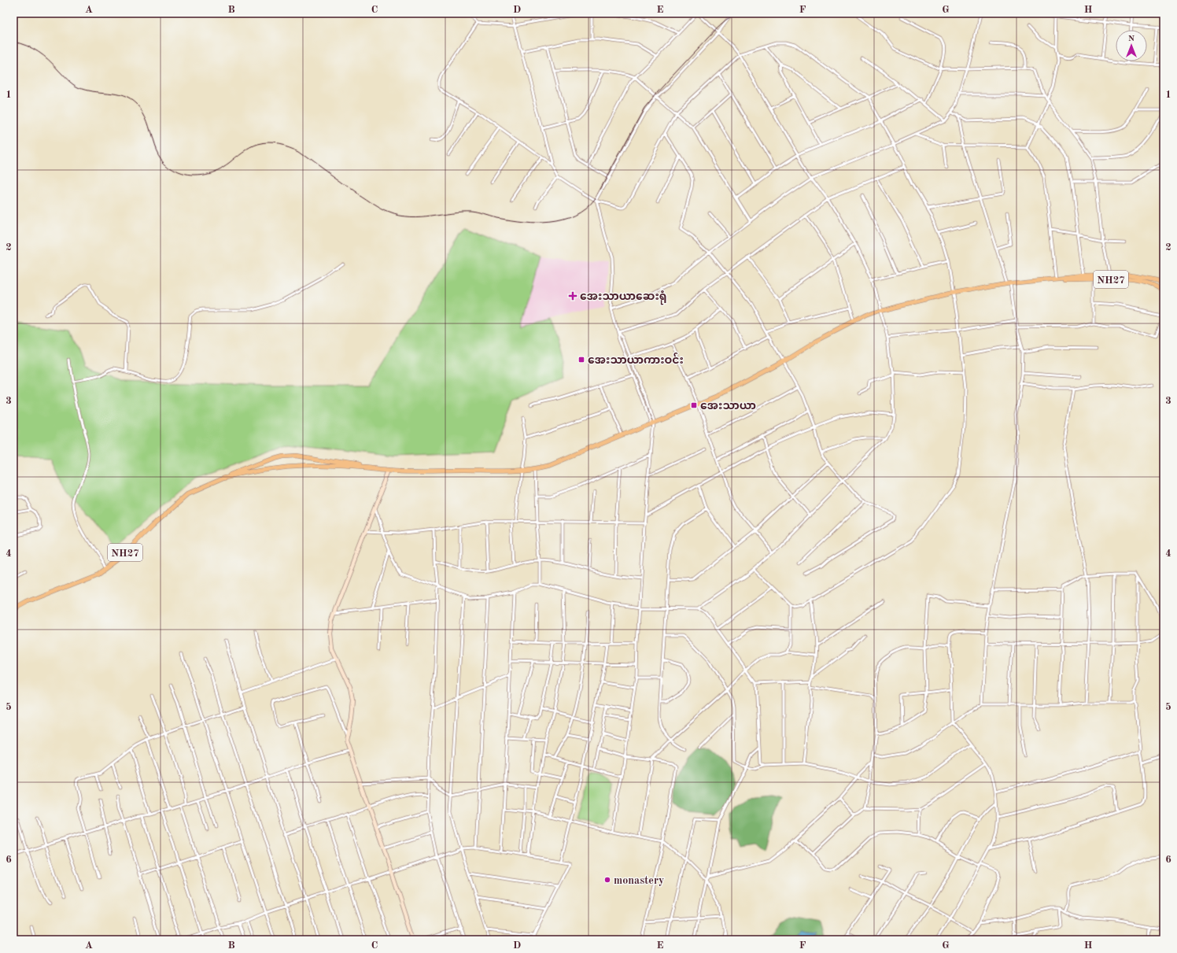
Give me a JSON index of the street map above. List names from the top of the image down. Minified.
{"streets":{"highway":["NH27"]},"places":{"health":["အေးသာယာဆေးရုံ"],"transit":["အေးသာယာကားဝင်း","အေးသာယာ"],"other":["monastery"]},"north":"top","grid":{"columns":["A","B","C","D","E","F","G","H"],"rows":["1","2","3","4","5","6"]}}
